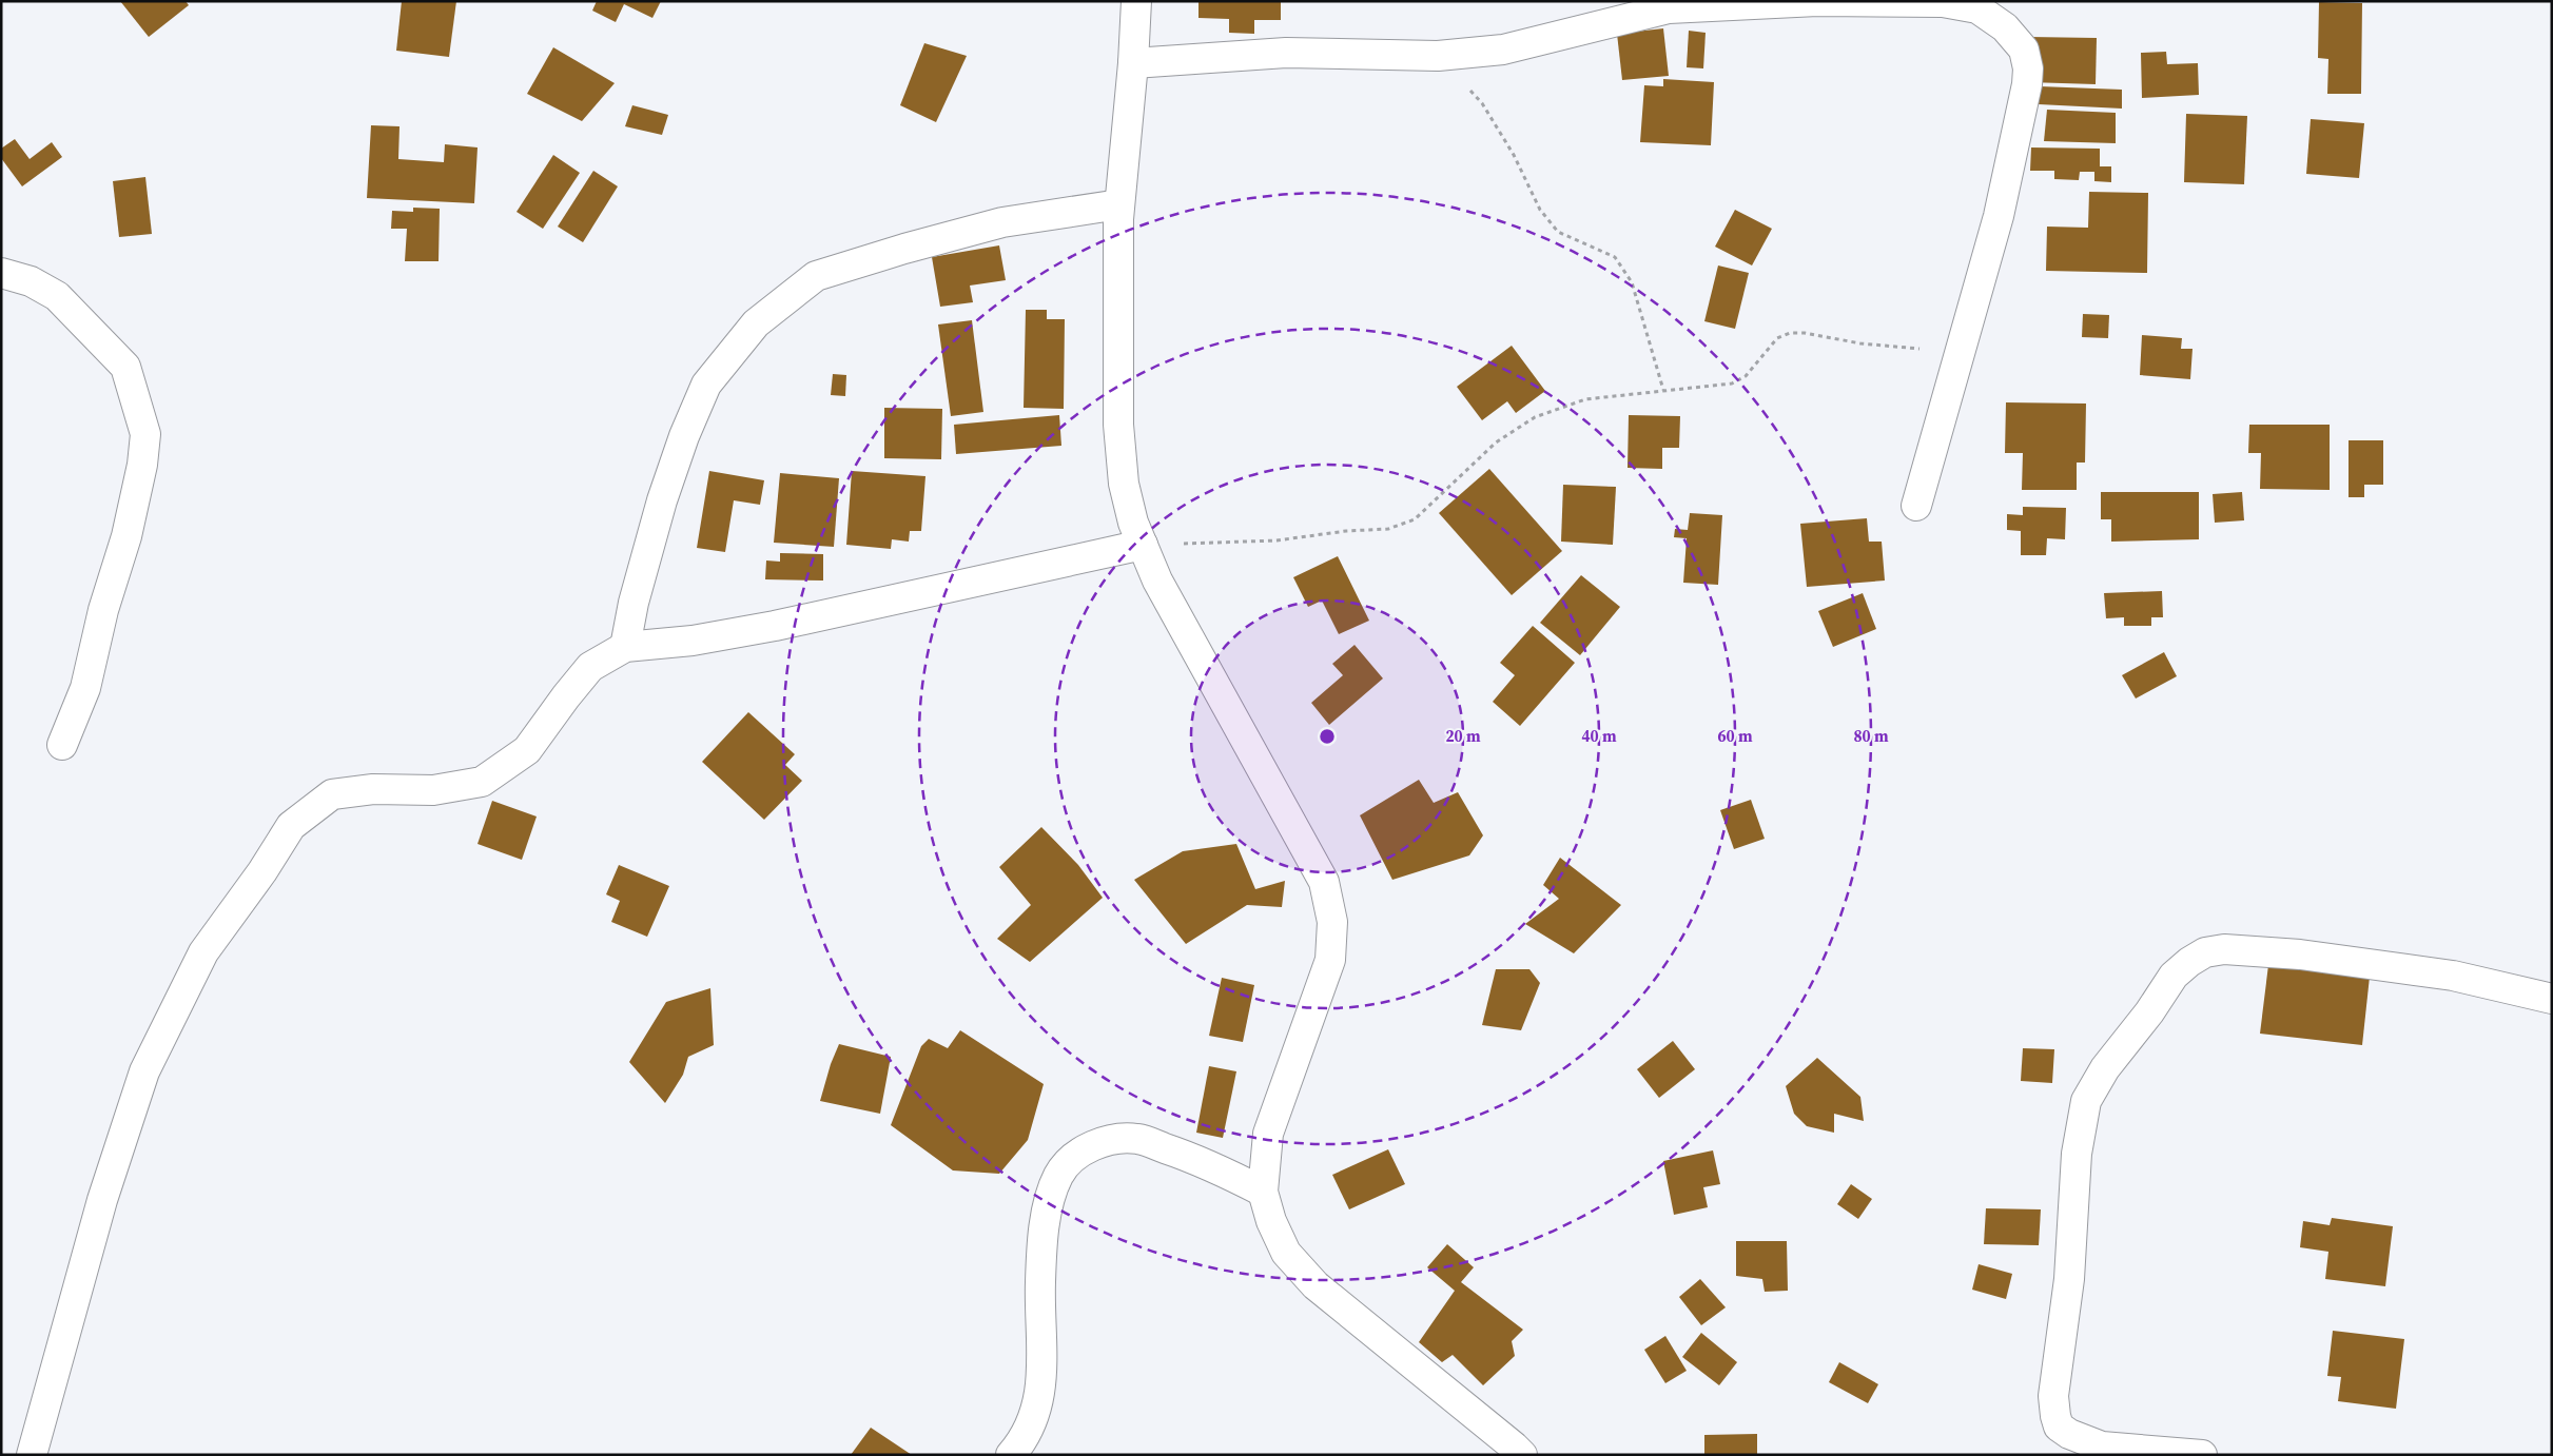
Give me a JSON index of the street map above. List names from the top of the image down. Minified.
{"rings":["20 m","40 m","60 m","80 m"]}
